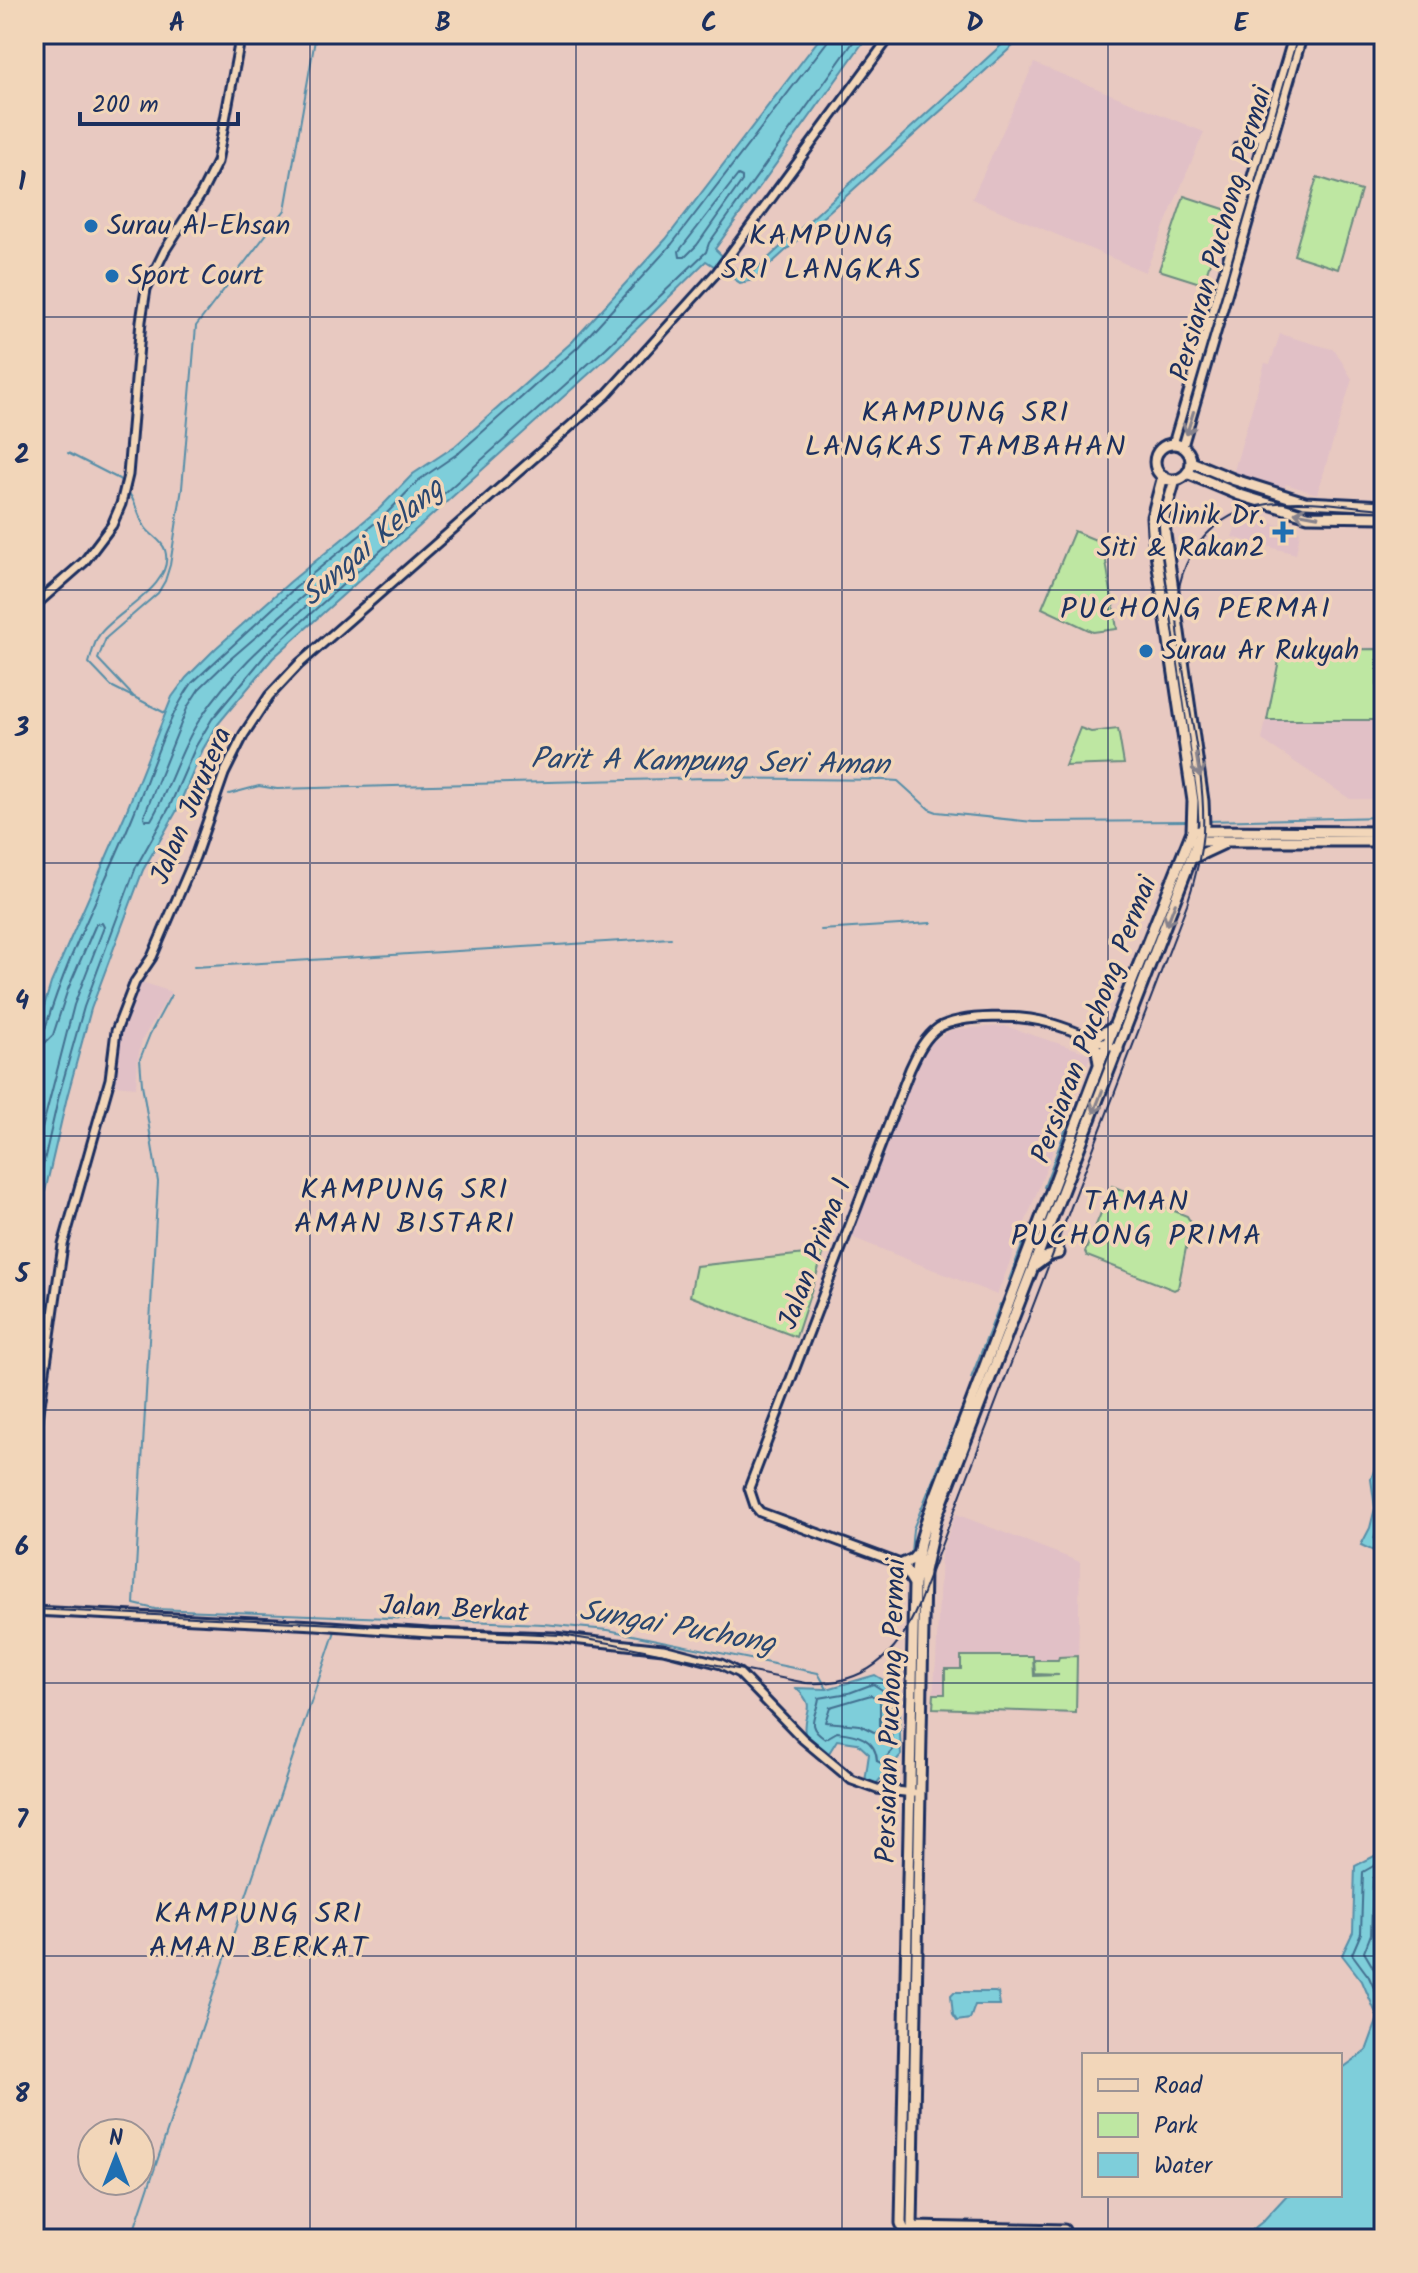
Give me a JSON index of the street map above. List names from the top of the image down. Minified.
{"streets":{"main road":["Persiaran Puchong Permai"],"street":["Jalan Jurutera","Jalan Prima 1","Jalan Berkat"]},"crossings":[["Persiaran Puchong Permai","Jalan Prima 1"],["Persiaran Puchong Permai","Jalan Berkat"]],"districts":["KAMPUNG SRI LANGKAS","KAMPUNG SRI LANGKAS TAMBAHAN","PUCHONG PERMAI","KAMPUNG SRI AMAN BISTARI","TAMAN PUCHONG PRIMA","KAMPUNG SRI AMAN BERKAT"],"water":["Sungai Kelang","Parit A Kampung Seri Aman","Sungai Puchong"],"places":{"other":["Surau Al-Ehsan","Sport Court","Surau Ar Rukyah"],"health":["Klinik Dr. Siti & Rakan2"]},"legend":["Road","Park","Water"],"scale_bar":"200 m","north":"top","grid":{"columns":["A","B","C","D","E"],"rows":["1","2","3","4","5","6","7","8"]}}
